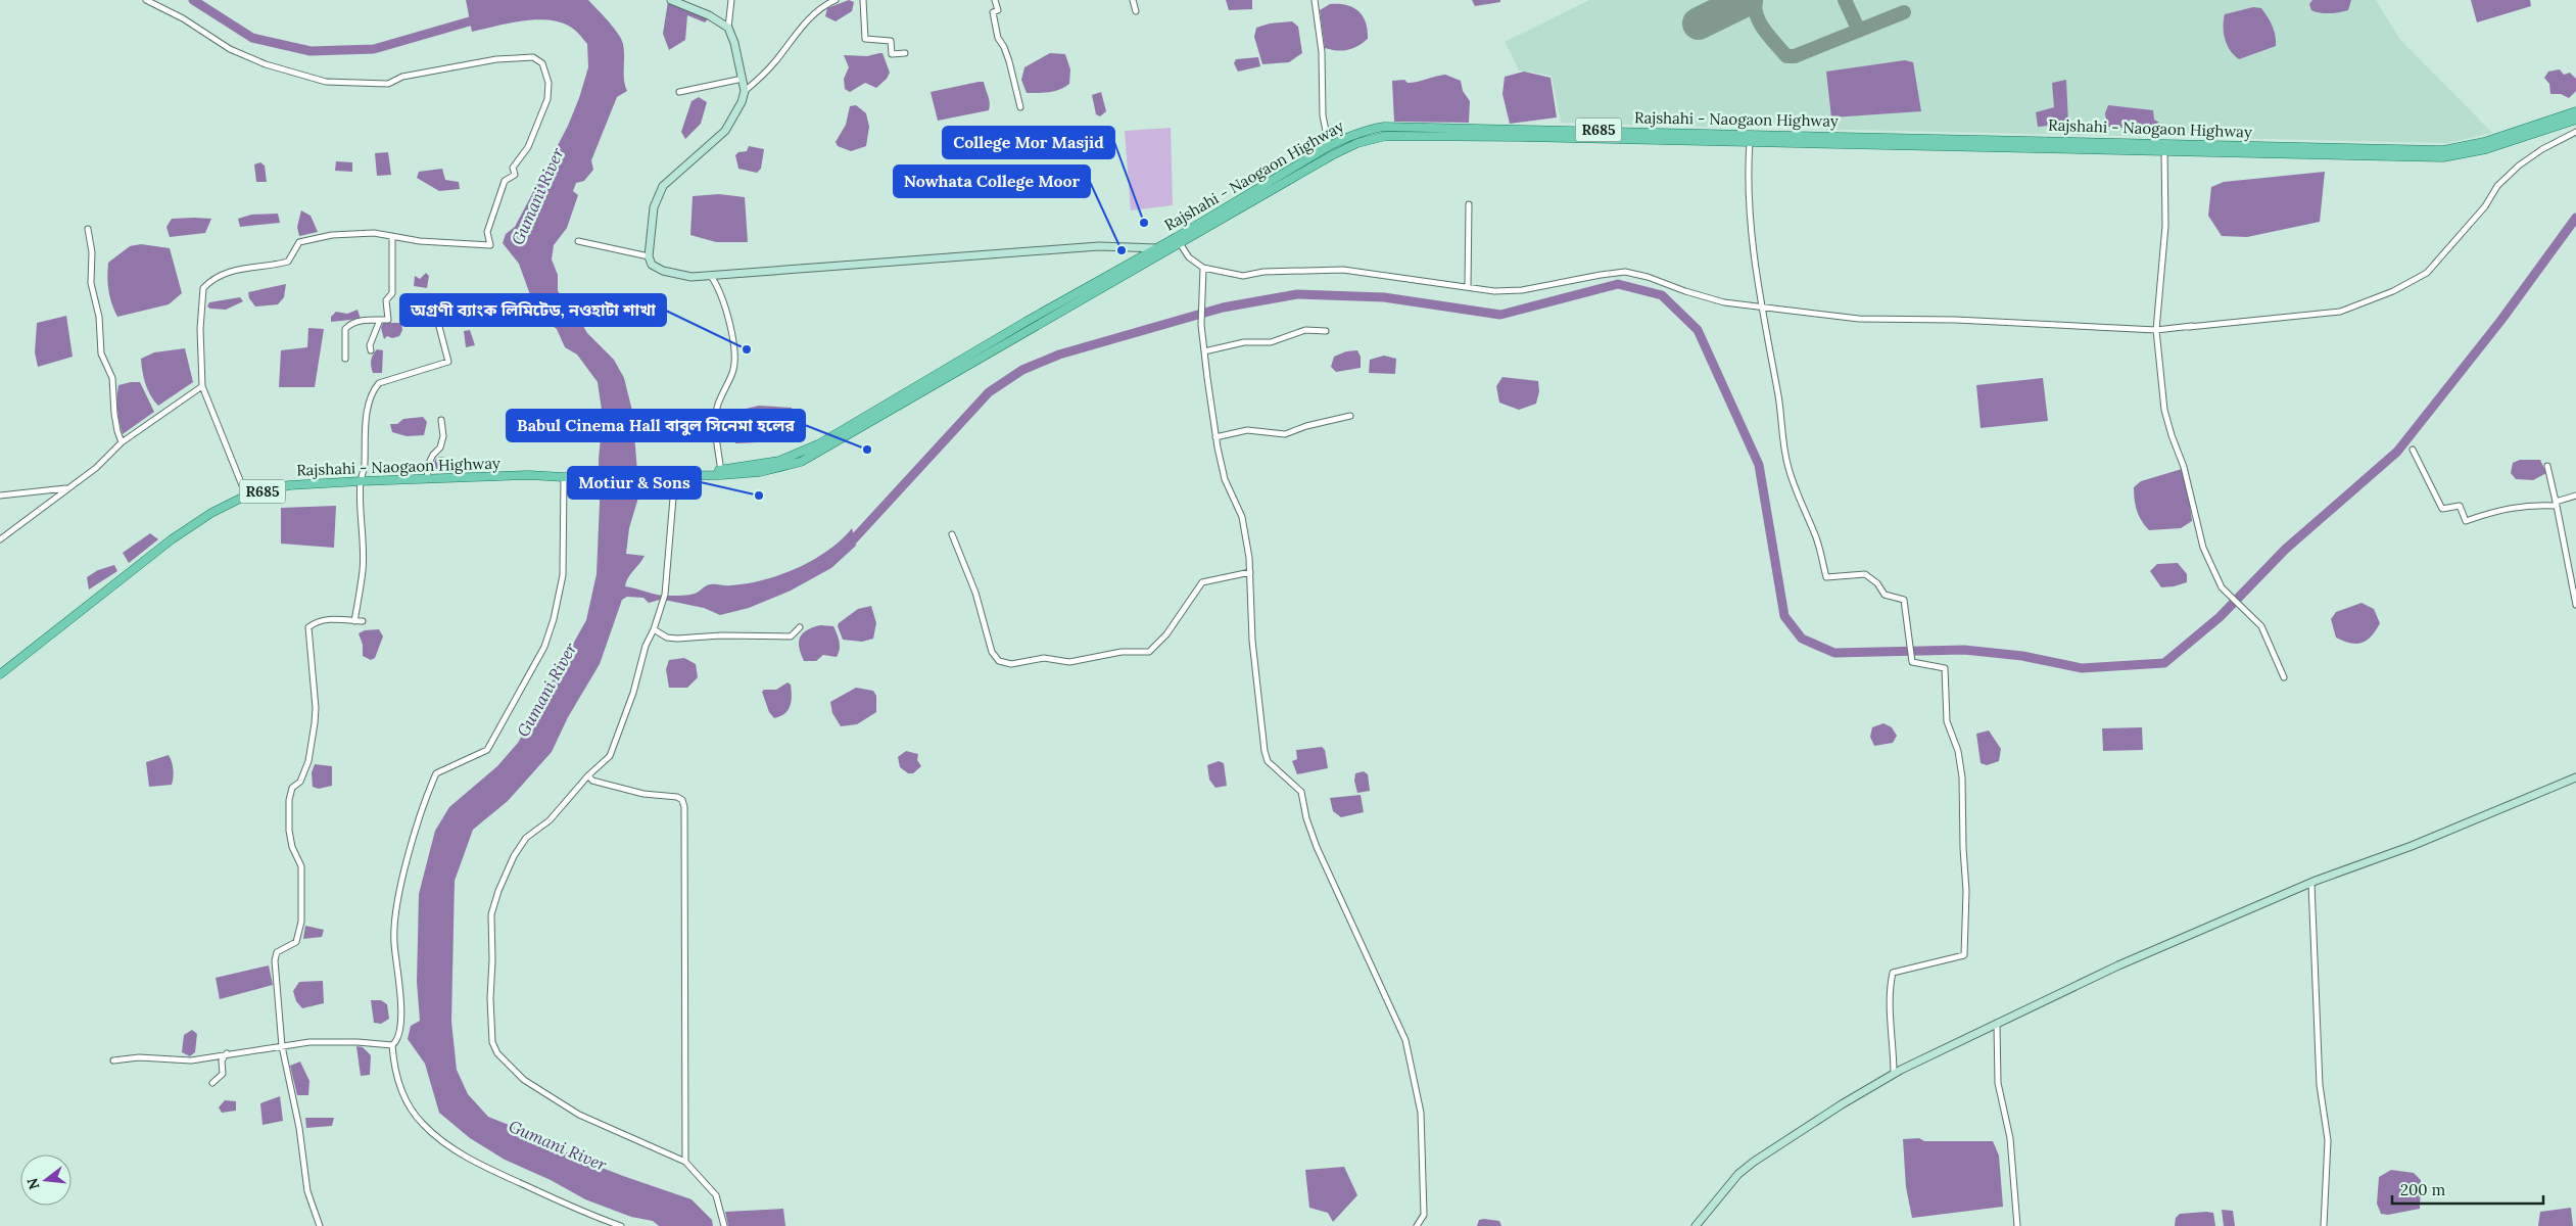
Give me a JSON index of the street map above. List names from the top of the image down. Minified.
{"streets":{"main road":["Rajshahi - Naogaon Highway","R685"]},"water":["Gumani River"],"places":["College Mor Masjid","Nowhata College Moor","অগ্রণী ব্যাংক লিমিটেড, নওহাটা শাখা","Babul Cinema Hall বাবুল সিনেমা হলের","Motiur & Sons"],"scale_bar":"200 m","north":"left"}
